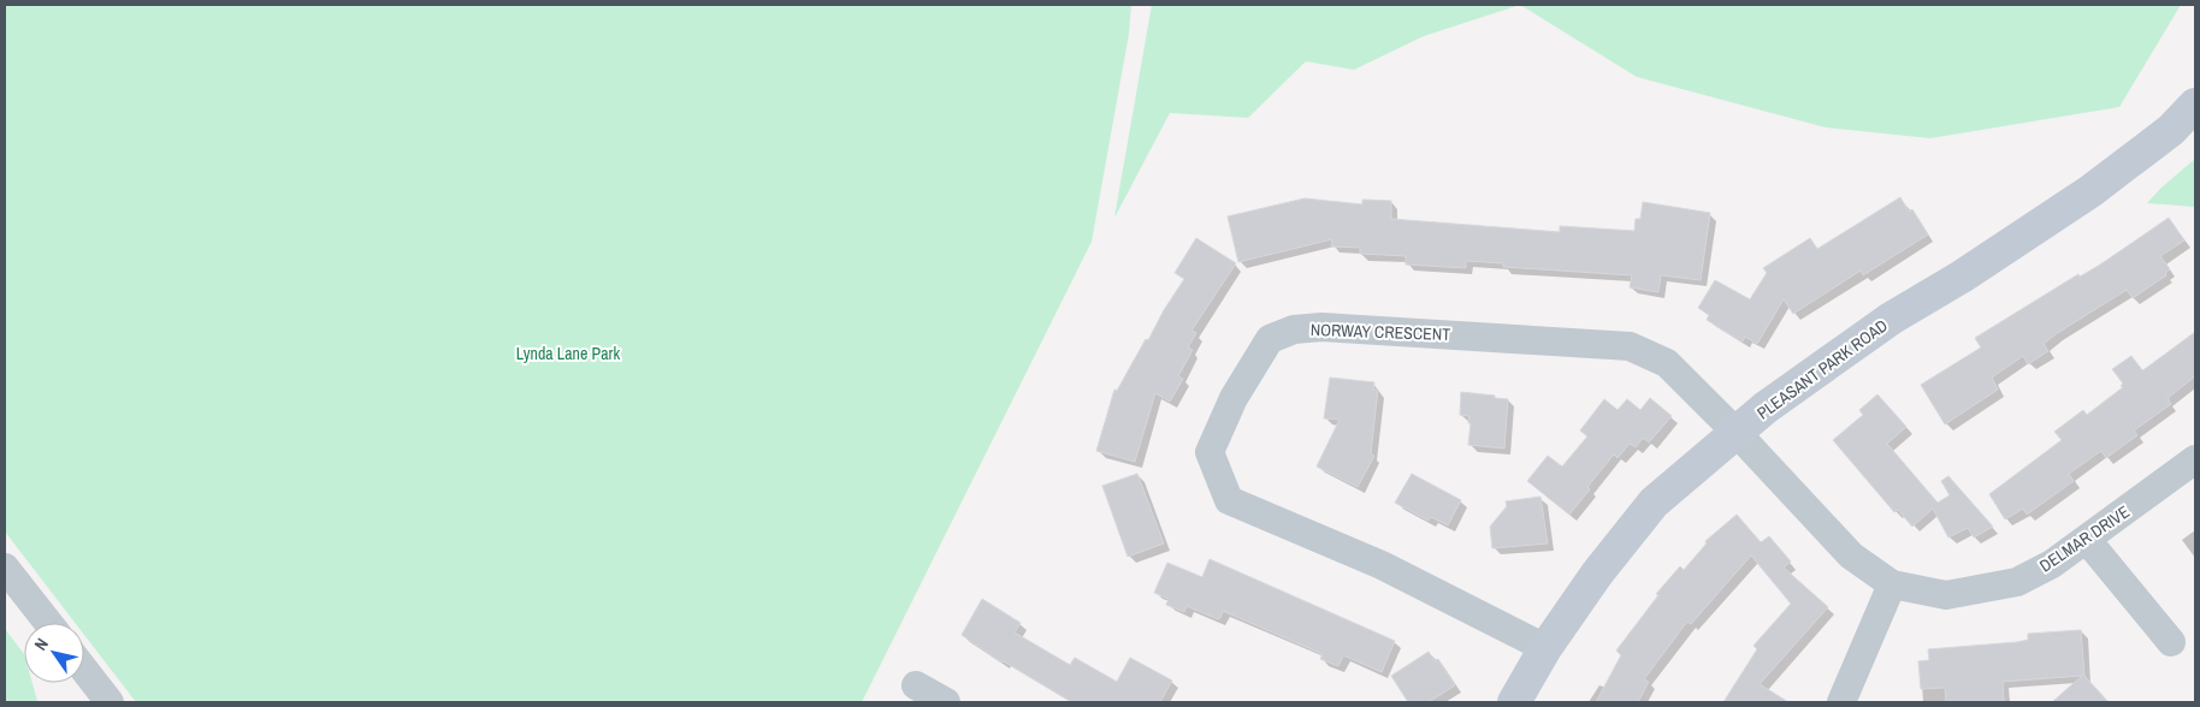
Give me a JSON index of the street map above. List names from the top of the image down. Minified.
{"streets":{"street":["NORWAY CRESCENT","PLEASANT PARK ROAD","DELMAR DRIVE"]},"crossings":[["NORWAY CRESCENT","PLEASANT PARK ROAD"],["NORWAY CRESCENT","DELMAR DRIVE"],["PLEASANT PARK ROAD","DELMAR DRIVE"]],"parks":["Lynda Lane Park"],"north":"top left"}
